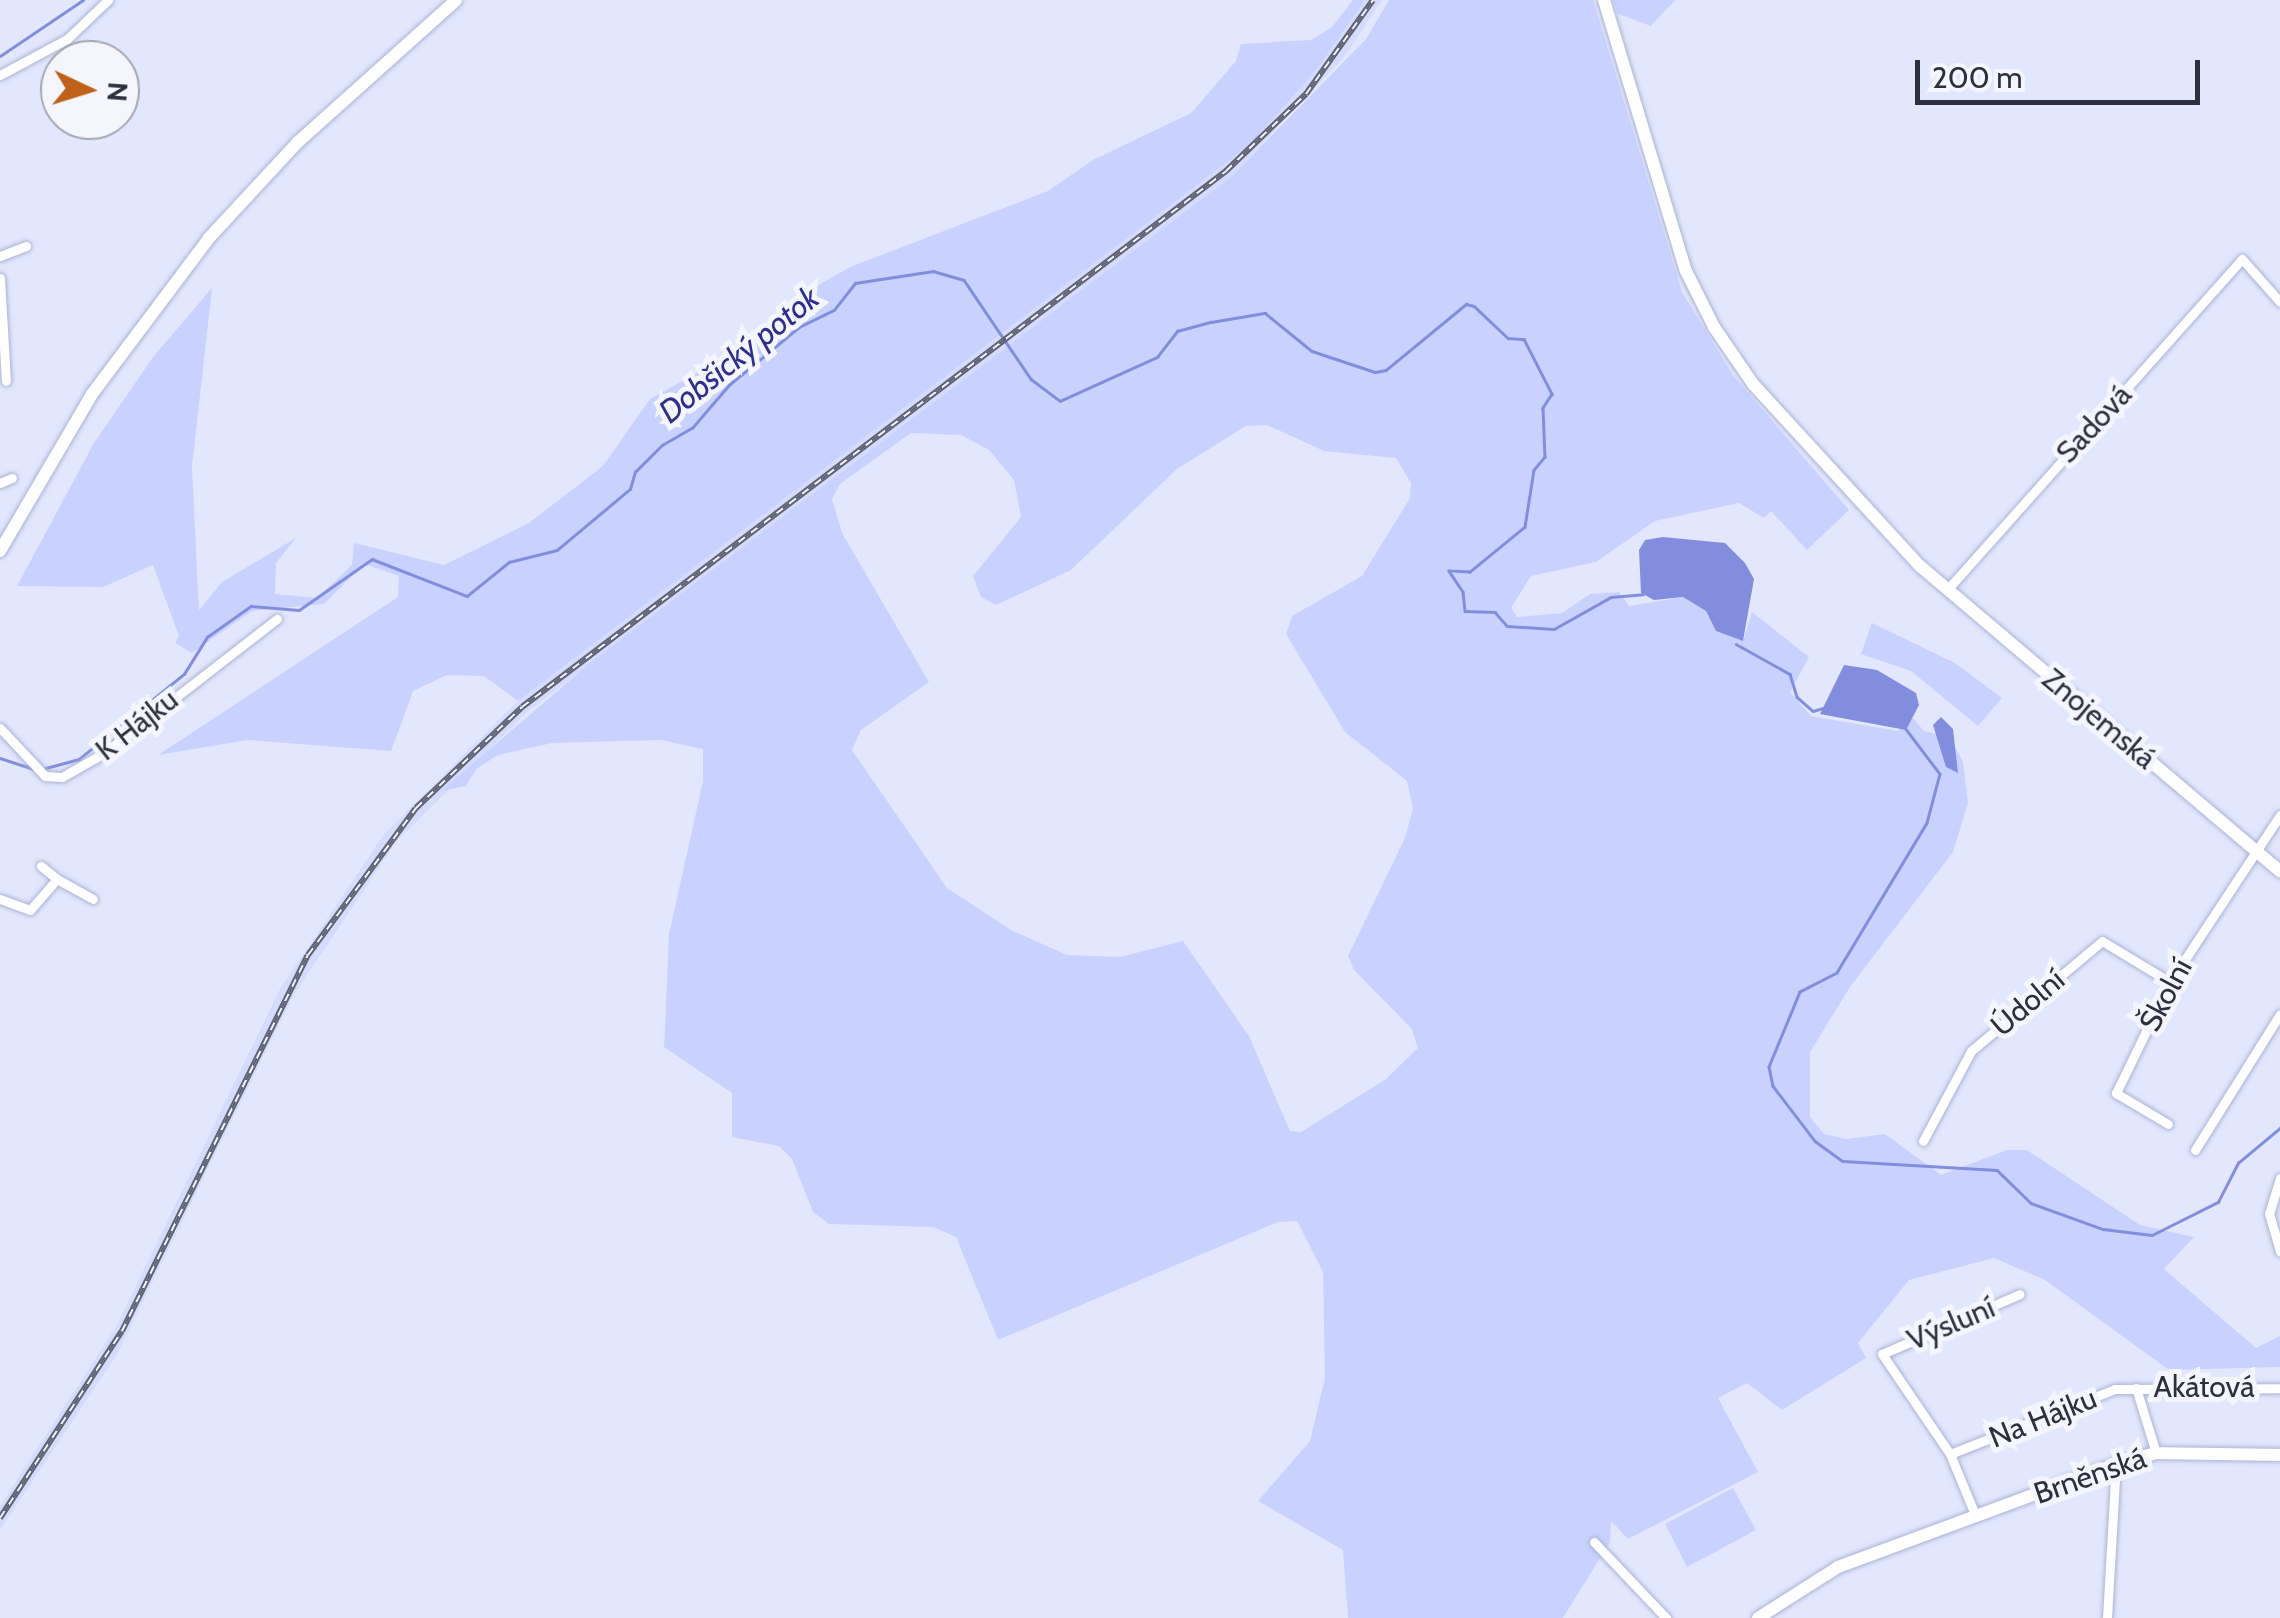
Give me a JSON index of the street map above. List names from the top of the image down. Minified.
{"streets":{"main road":["Znojemská","Brněnská"],"street":["Sadová","K Hájku","Školní","Údolní","Výsluní","Akátová","Na Hájku"]},"crossings":[["Sadová","Znojemská"],["Znojemská","Školní"],["Školní","Údolní"],["Výsluní","Na Hájku"],["Akátová","Na Hájku"],["Akátová","Brněnská"]],"water":["Dobšický potok"],"scale_bar":"200 m","north":"right"}
